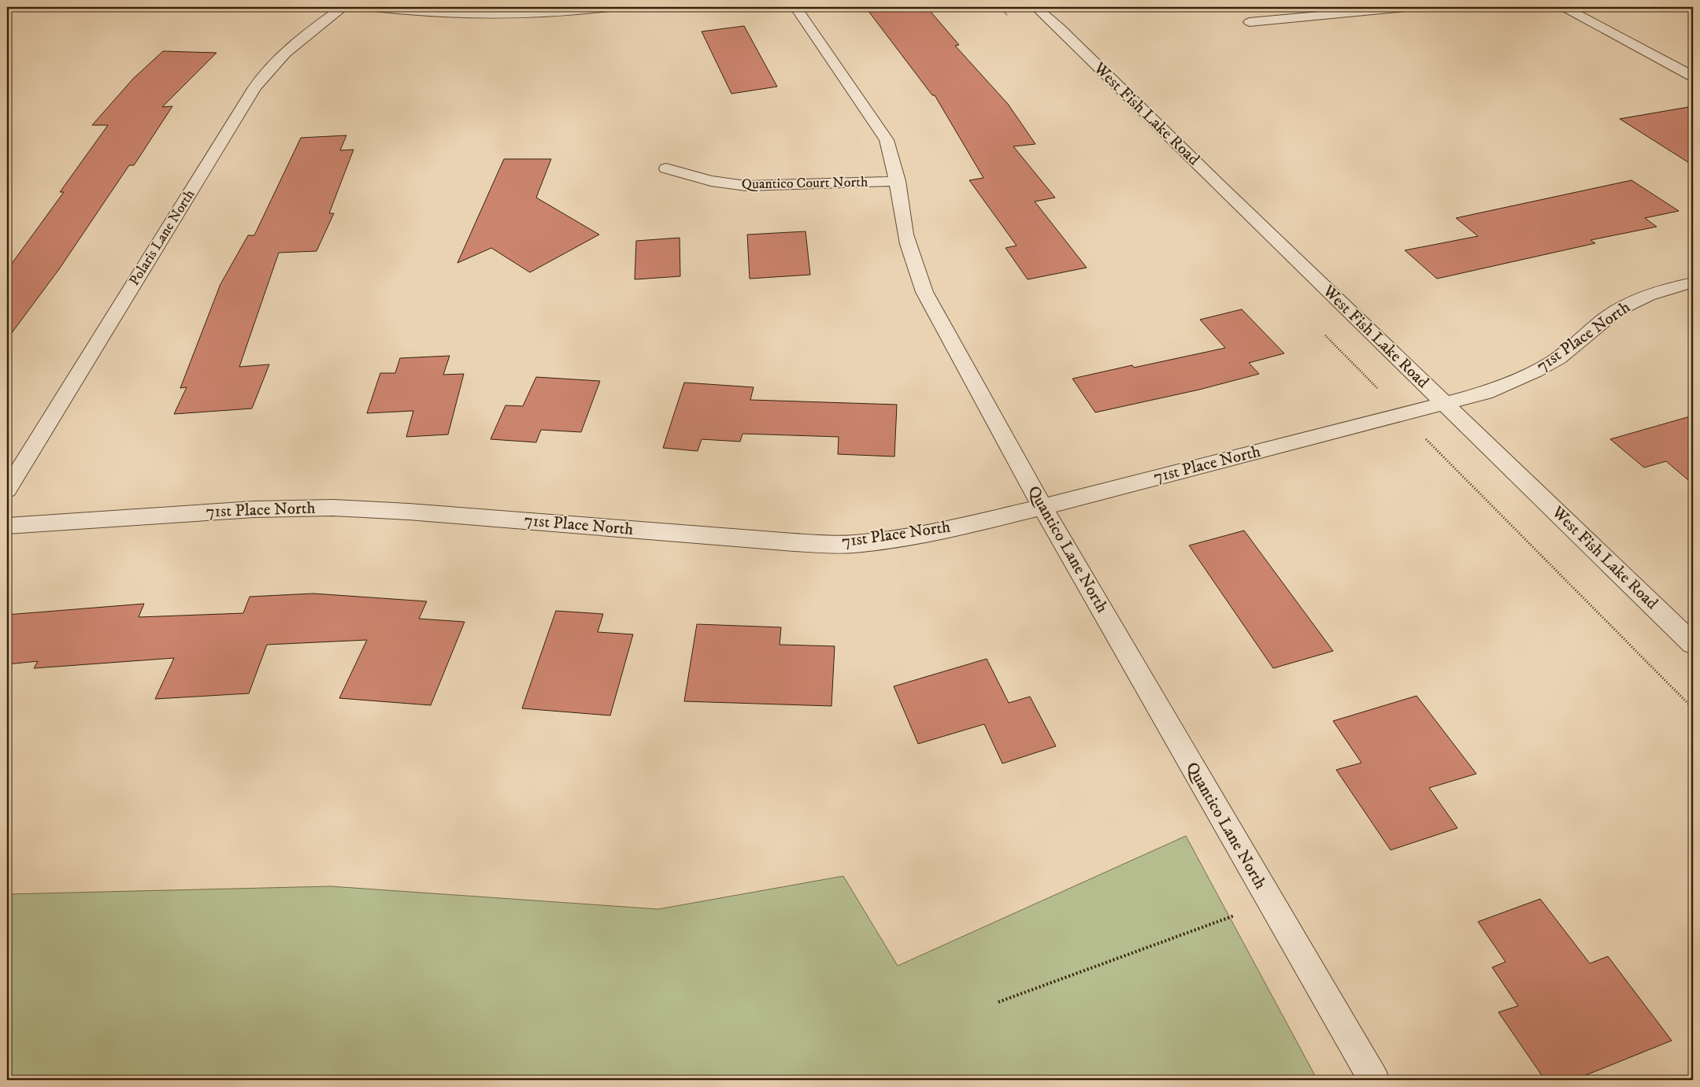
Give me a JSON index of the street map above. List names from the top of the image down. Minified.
{"streets":{"street":["West Fish Lake Road","Quantico Court North","Polaris Lane North","71st Place North","Quantico Lane North"]},"crossings":[["West Fish Lake Road","71st Place North"],["Quantico Court North","Quantico Lane North"],["71st Place North","Quantico Lane North"]]}
